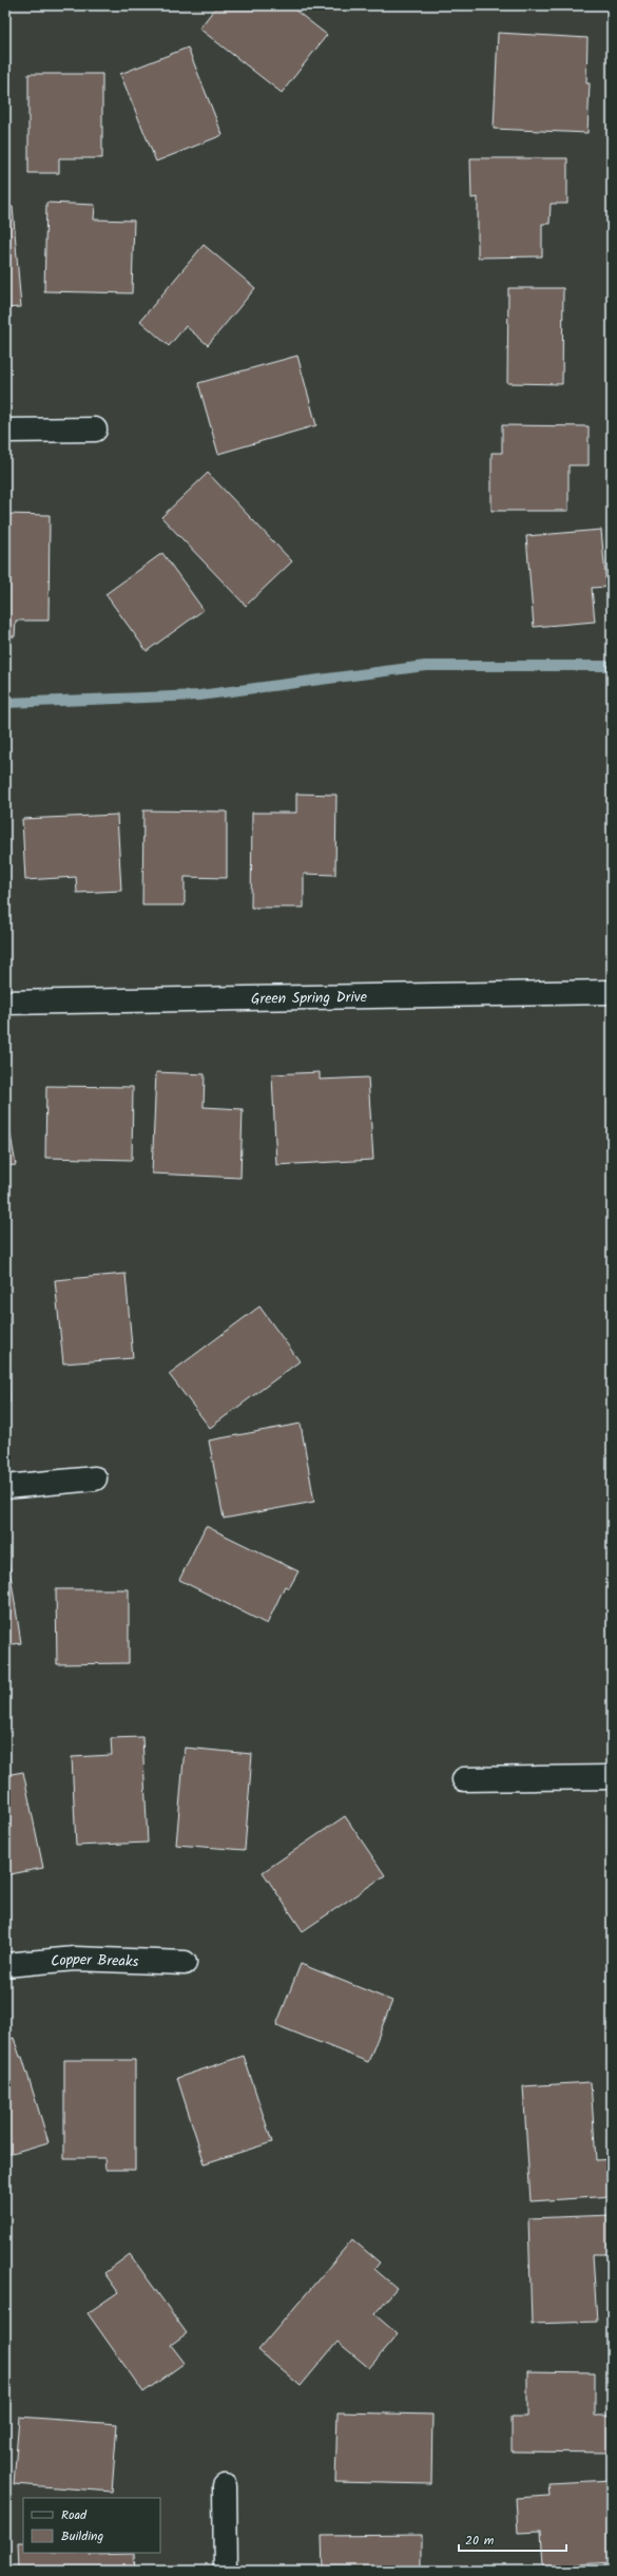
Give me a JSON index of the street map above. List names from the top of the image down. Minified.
{"streets":{"street":["Green Spring Drive","Copper Breaks"]},"legend":["Road","Building"],"scale_bar":"20 m"}
